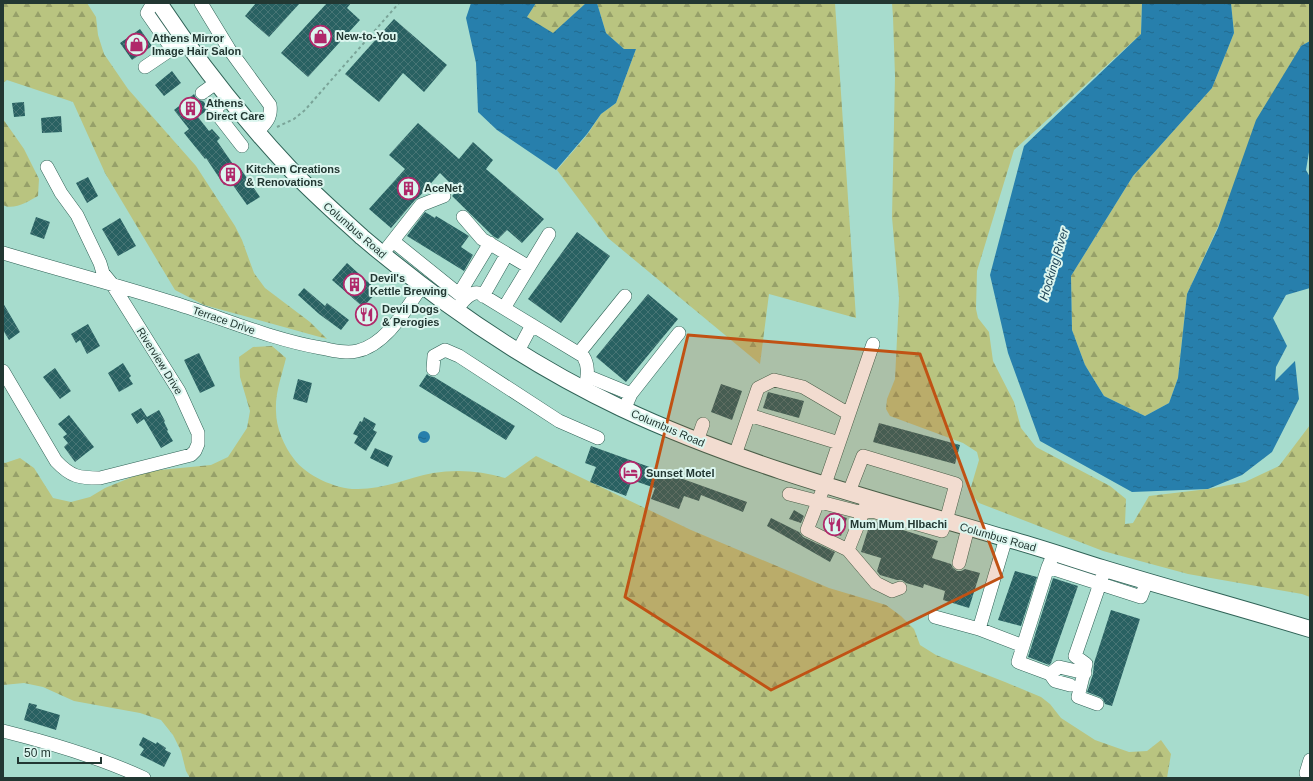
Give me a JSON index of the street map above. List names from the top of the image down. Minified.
{"streets":{"main road":["Columbus Road"],"street":["Terrace Drive","Riverview Drive"]},"crossings":[["Columbus Road","Terrace Drive"],["Terrace Drive","Riverview Drive"]],"water":["Hocking River"],"places":{"shop":["New-to-You","Athens Mirror Image Hair Salon"],"building":["Athens Direct Care","Kitchen Creations & Renovations","AceNet","Devil's Kettle Brewing"],"restaurant":["Devil Dogs & Perogies","Mum Mum HIbachi"],"hotel":["Sunset Motel"]},"scale_bar":"50 m"}
